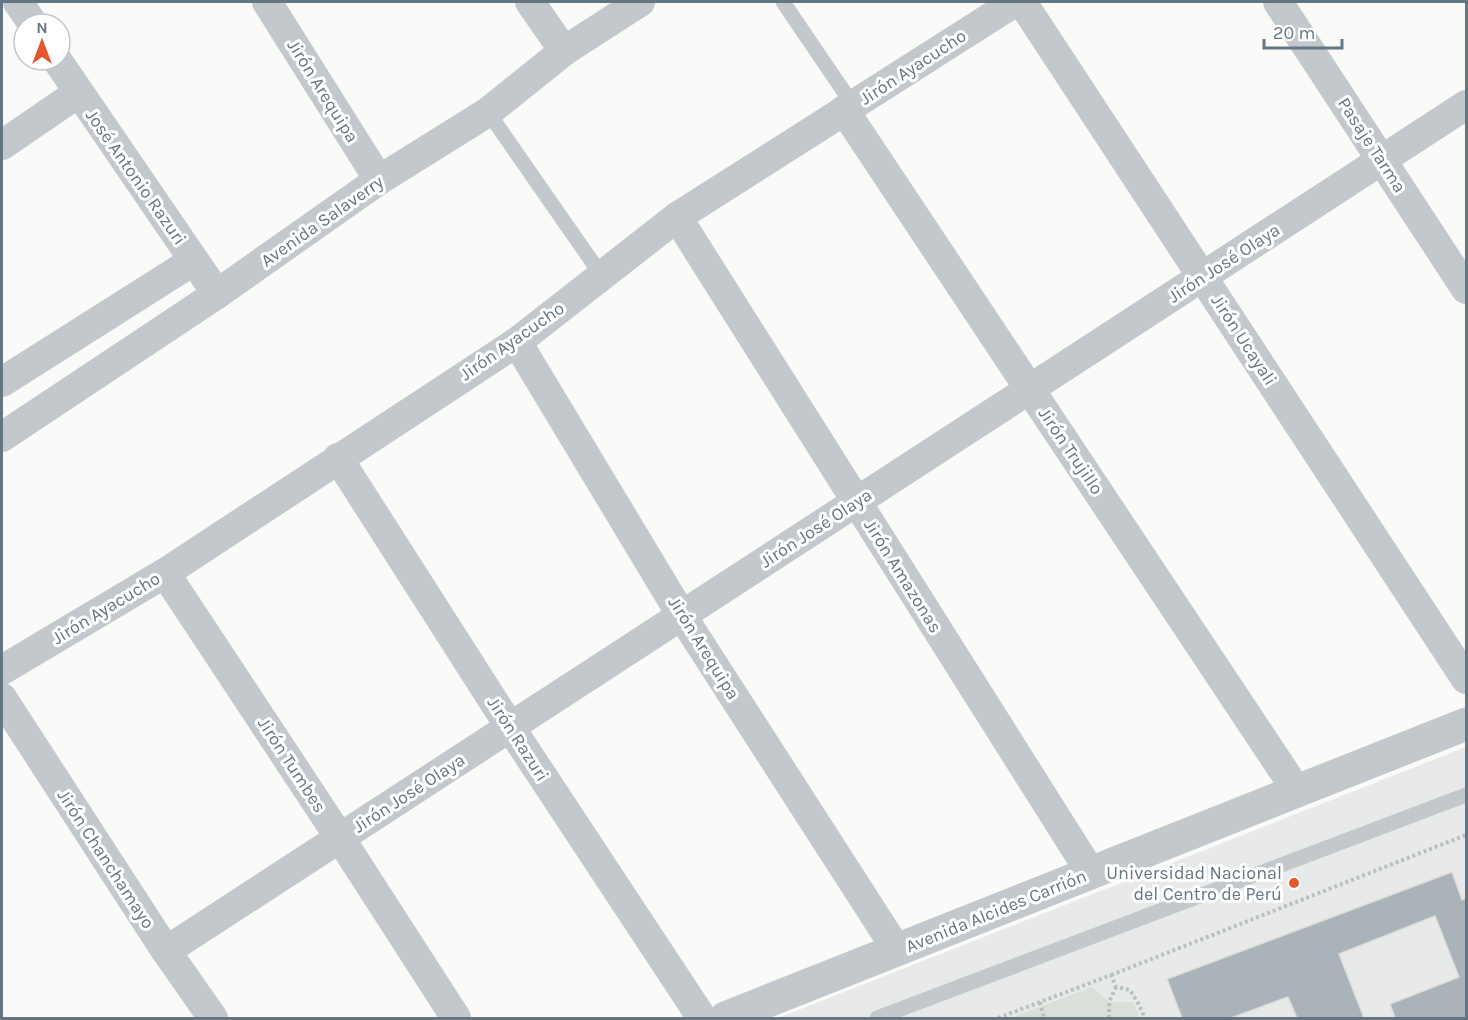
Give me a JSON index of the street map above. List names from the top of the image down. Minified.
{"streets":{"street":["Jirón Ayacucho","Jirón Arequipa","Pasaje Tarma","José Antonio Razuri","Avenida Salaverry","Jirón José Olaya","Jirón Ucayali","Jirón Trujillo","Jirón Amazonas","Jirón Razuri","Jirón Tumbes","Jirón Chanchamayo","Avenida Alcides Carrión"]},"crossings":[["Jirón Ayacucho","Jirón Arequipa"],["Jirón Ayacucho","Jirón Trujillo"],["Jirón Ayacucho","Jirón Amazonas"],["Jirón Ayacucho","Jirón Razuri"],["Jirón Ayacucho","Jirón Tumbes"],["Jirón Arequipa","Avenida Salaverry"],["Jirón Arequipa","Jirón José Olaya"],["Jirón Arequipa","Avenida Alcides Carrión"],["Pasaje Tarma","Jirón José Olaya"],["José Antonio Razuri","Avenida Salaverry"],["Jirón José Olaya","Jirón Ucayali"],["Jirón José Olaya","Jirón Trujillo"],["Jirón José Olaya","Jirón Amazonas"],["Jirón José Olaya","Jirón Razuri"],["Jirón José Olaya","Jirón Tumbes"],["Jirón José Olaya","Jirón Chanchamayo"],["Jirón Trujillo","Avenida Alcides Carrión"],["Jirón Amazonas","Avenida Alcides Carrión"]],"places":["Universidad Nacional del Centro de Perú"],"scale_bar":"20 m","north":"top"}
